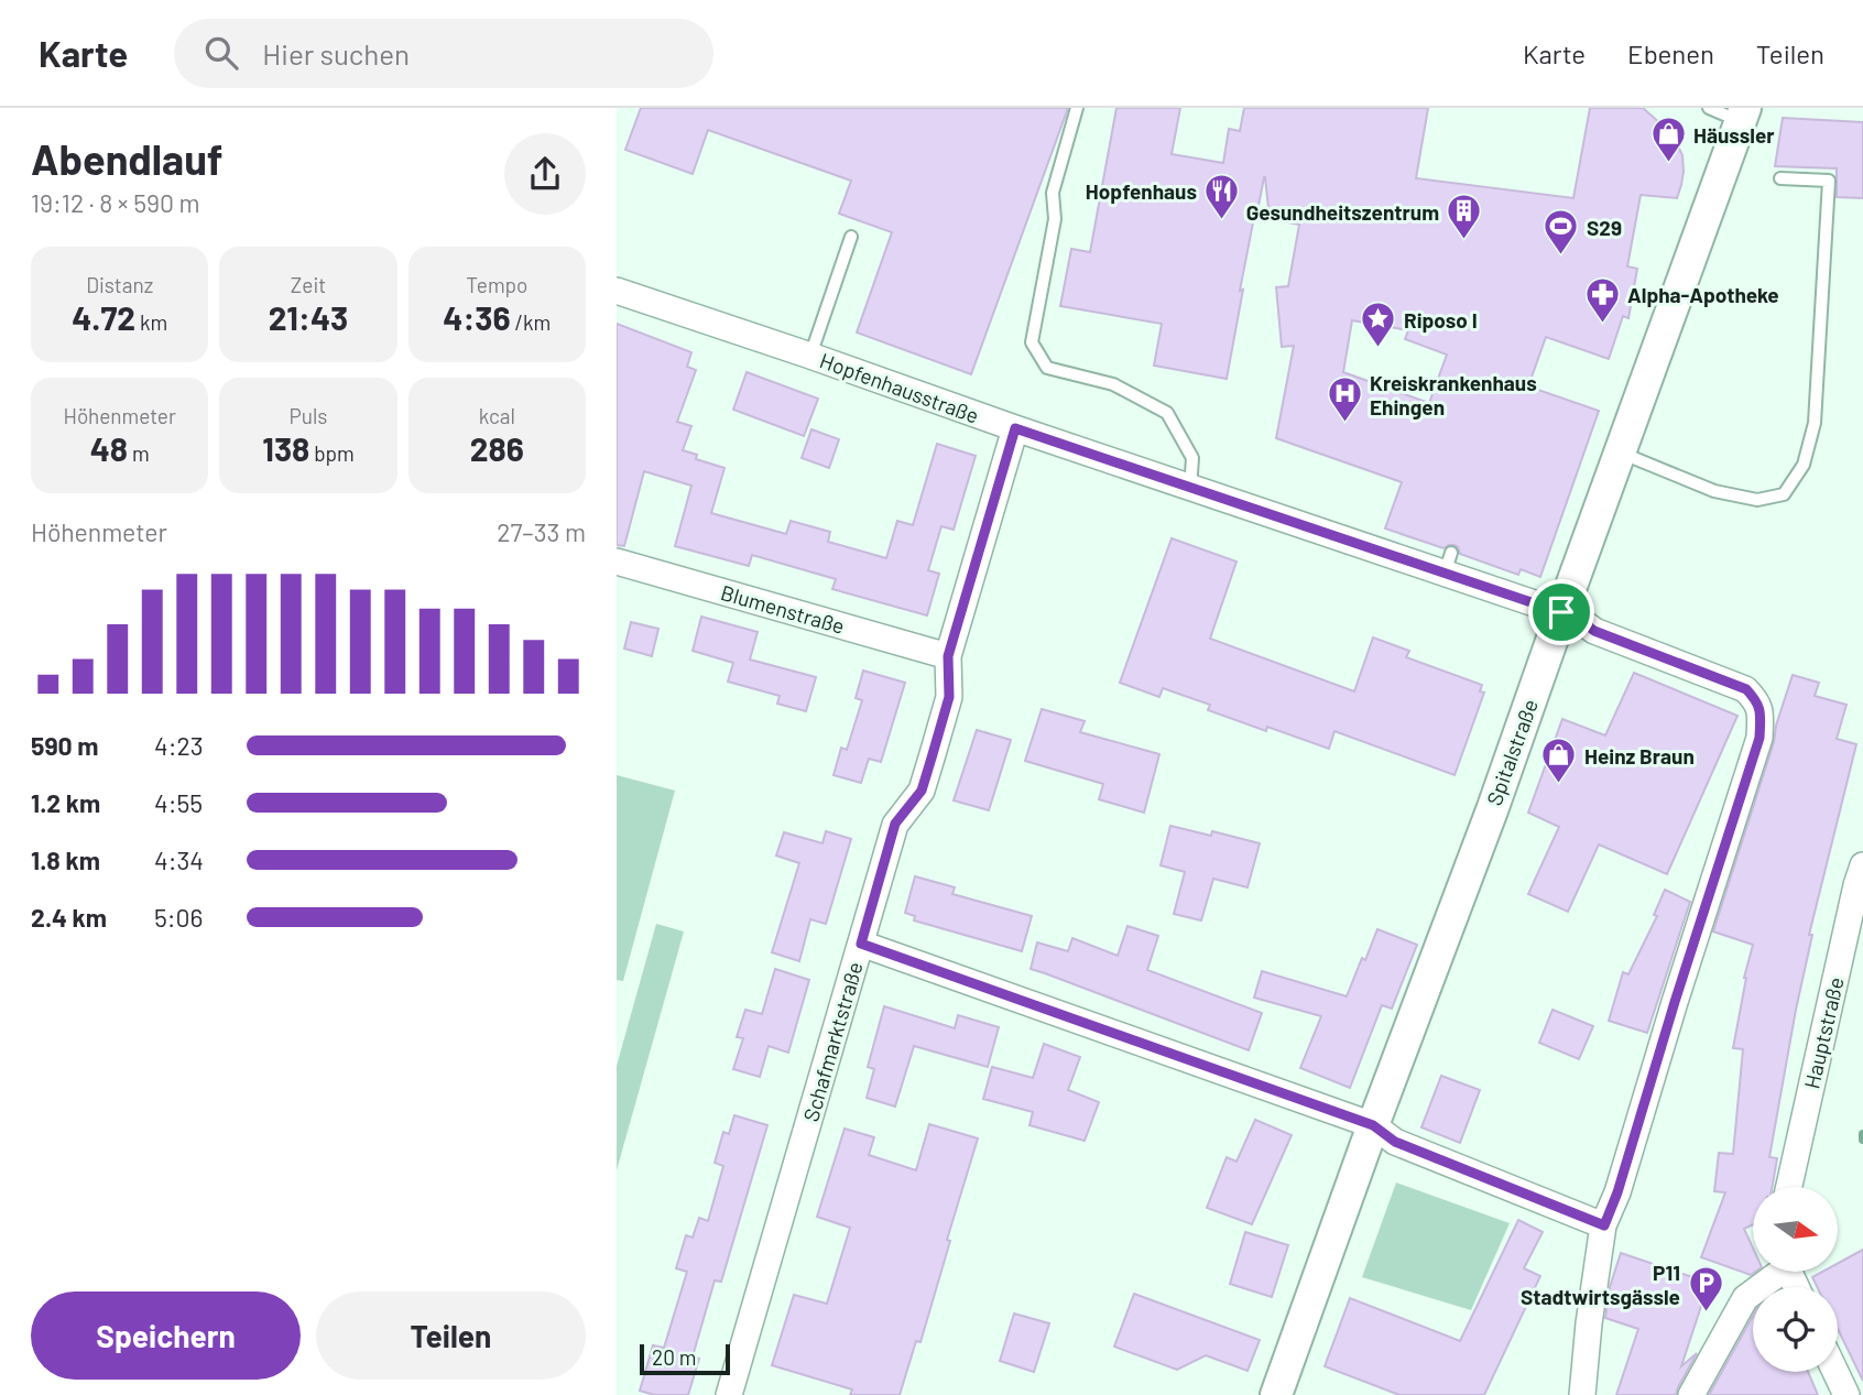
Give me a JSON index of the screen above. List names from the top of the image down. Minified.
{"streets":{"street":["Hopfenhausstraße","Blumenstraße","Spitalstraße","Hauptstraße","Schafmarktstraße"]},"crossings":[["Hopfenhausstraße","Spitalstraße"],["Hopfenhausstraße","Schafmarktstraße"],["Blumenstraße","Schafmarktstraße"]],"places":{"shop":["Häussler","Heinz Braun"],"restaurant":["Hopfenhaus"],"building":["Gesundheitszentrum"],"sports":["S29"],"pharmacy":["Alpha-Apotheke"],"place":["Riposo I"],"hospital":["Kreiskrankenhaus Ehingen"],"parking":["P11 Stadtwirtsgässle"]},"scale_bar":"20 m","north":"right","page":{"header":"Karte","search":"Hier suchen","nav":["Karte","Ebenen","Teilen"],"heading":["Abendlauf","19:12 · 8 × 590 m"],"stats":[["Distanz","4.72 km"],["Zeit","21:43"],["Tempo","4:36 /km"],["Höhenmeter","48 m"],["Puls","138 bpm"],["kcal","286"]],"chart":["Höhenmeter","27–33 m"],"list":[{"name":"590 m","note":"4:23"},{"name":"1.2 km","note":"4:55"},{"name":"1.8 km","note":"4:34"},{"name":"2.4 km","note":"5:06"}],"buttons":["Speichern","Teilen"],"scale":"20 m"}}
